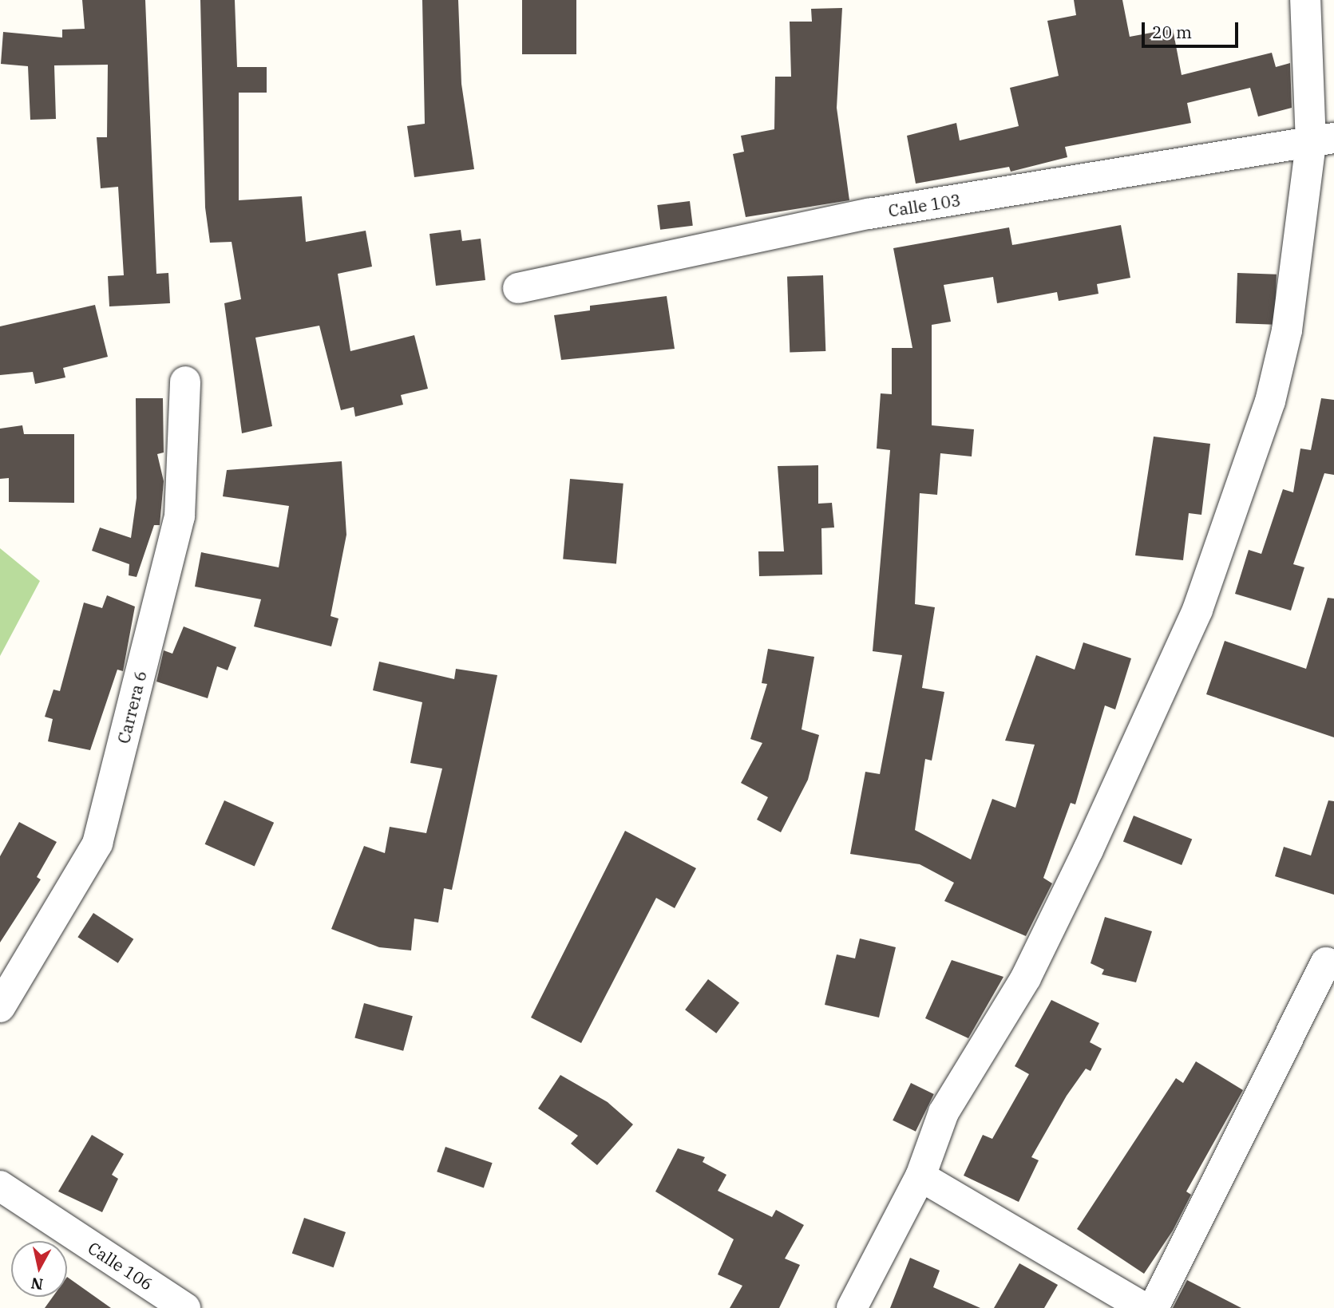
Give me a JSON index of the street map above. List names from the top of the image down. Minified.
{"streets":{"street":["Calle 103","Carrera 6","Calle 106"]},"scale_bar":"20 m","north":"bottom"}
